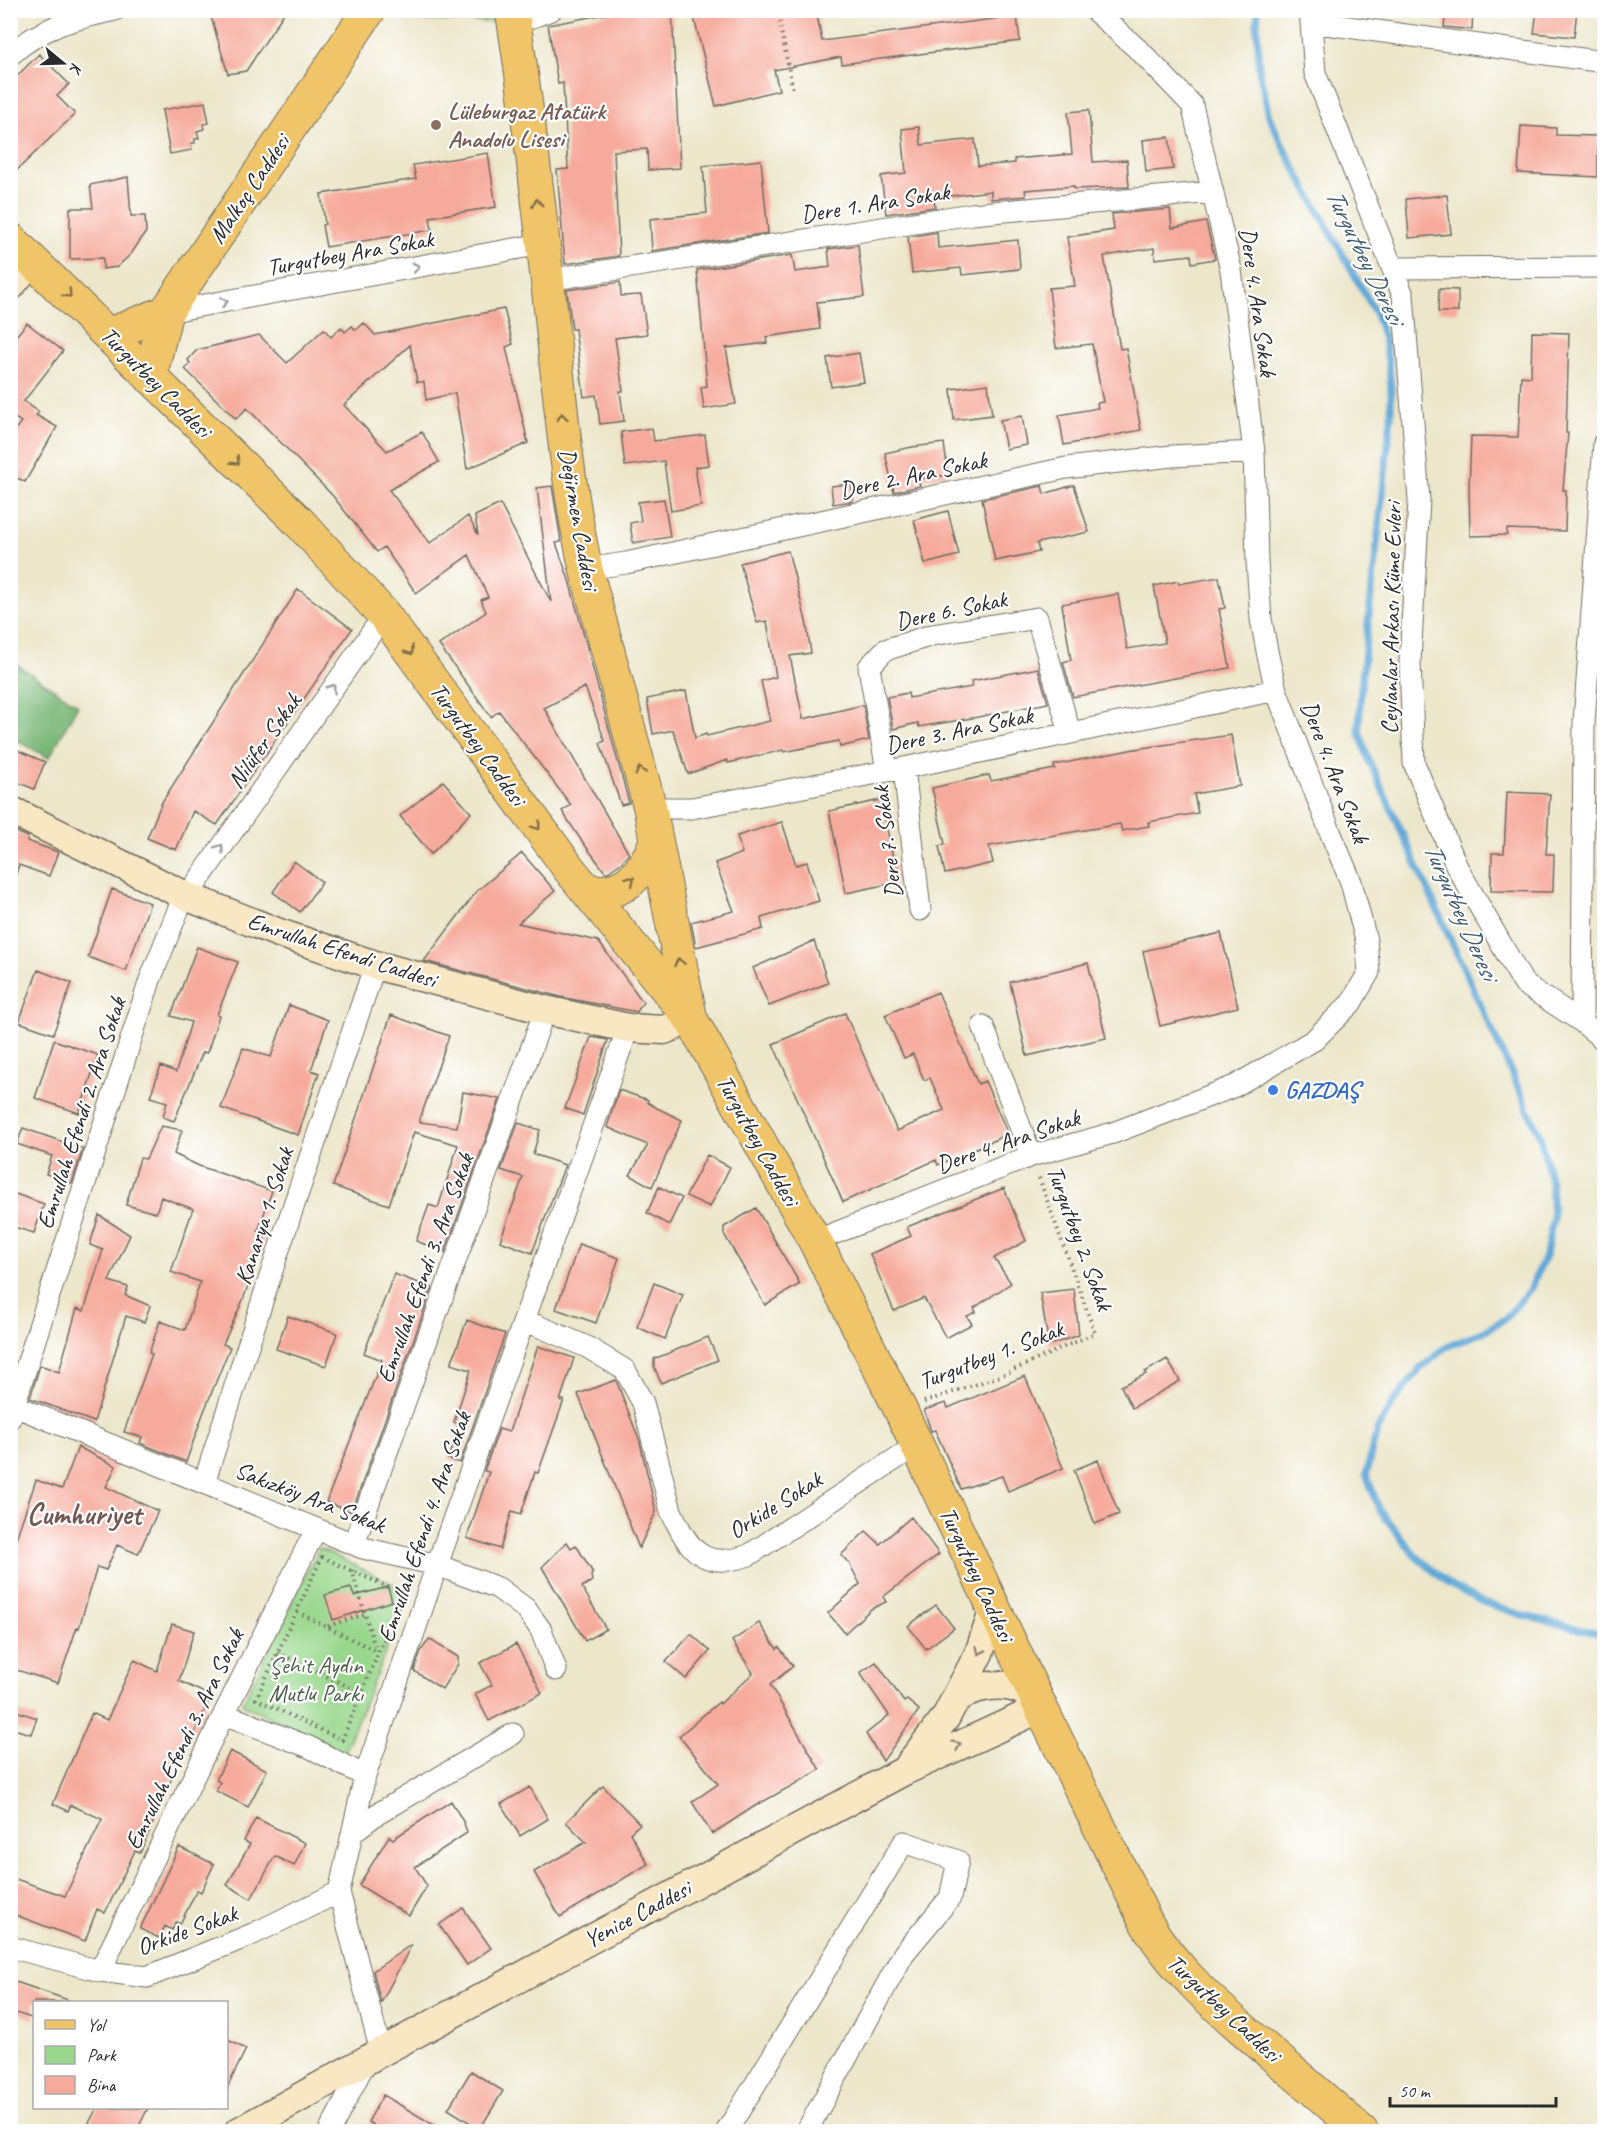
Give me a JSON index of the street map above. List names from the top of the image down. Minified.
{"streets":{"main road":["Malkoç Caddesi","Turgutbey Caddesi","Değirmen Caddesi"],"street":["Dere 1. Ara Sokak","Turgutbey Ara Sokak","Dere 4. Ara Sokak","Dere 2. Ara Sokak","Dere 6. Sokak","Ceylanlar Arkası Küme Evleri","Dere 3. Ara Sokak","Nilüfer Sokak","Dere 7. Sokak","Emrullah Efendi Caddesi","Emrullah Efendi 2. Ara Sokak","Kanarya 1. Sokak","Emrullah Efendi 3. Ara Sokak","Sakızköy Ara Sokak","Orkide Sokak","Emrullah Efendi 4. Ara Sokak","Yenice Caddesi"],"path":["Turgutbey 2. Sokak","Turgutbey 1. Sokak"]},"crossings":[["Malkoç Caddesi","Turgutbey Ara Sokak"],["Malkoç Caddesi","Turgutbey Caddesi"],["Dere 1. Ara Sokak","Dere 4. Ara Sokak"],["Dere 1. Ara Sokak","Değirmen Caddesi"],["Turgutbey Ara Sokak","Değirmen Caddesi"],["Dere 4. Ara Sokak","Turgutbey Caddesi"],["Dere 4. Ara Sokak","Dere 2. Ara Sokak"],["Dere 4. Ara Sokak","Dere 3. Ara Sokak"],["Dere 4. Ara Sokak","Turgutbey 2. Sokak"],["Turgutbey Caddesi","Değirmen Caddesi"],["Turgutbey Caddesi","Nilüfer Sokak"],["Turgutbey Caddesi","Emrullah Efendi Caddesi"],["Turgutbey Caddesi","Turgutbey 1. Sokak"],["Turgutbey Caddesi","Orkide Sokak"],["Turgutbey Caddesi","Yenice Caddesi"],["Dere 2. Ara Sokak","Değirmen Caddesi"],["Değirmen Caddesi","Dere 3. Ara Sokak"],["Değirmen Caddesi","Emrullah Efendi Caddesi"],["Dere 6. Sokak","Dere 3. Ara Sokak"],["Dere 6. Sokak","Dere 7. Sokak"],["Dere 3. Ara Sokak","Dere 7. Sokak"],["Nilüfer Sokak","Emrullah Efendi Caddesi"],["Nilüfer Sokak","Emrullah Efendi 2. Ara Sokak"],["Emrullah Efendi Caddesi","Emrullah Efendi 2. Ara Sokak"],["Emrullah Efendi Caddesi","Kanarya 1. Sokak"],["Emrullah Efendi Caddesi","Emrullah Efendi 3. Ara Sokak"],["Emrullah Efendi Caddesi","Emrullah Efendi 4. Ara Sokak"],["Emrullah Efendi 2. Ara Sokak","Sakızköy Ara Sokak"],["Kanarya 1. Sokak","Sakızköy Ara Sokak"],["Turgutbey 2. Sokak","Turgutbey 1. Sokak"],["Emrullah Efendi 3. Ara Sokak","Sakızköy Ara Sokak"],["Emrullah Efendi 3. Ara Sokak","Orkide Sokak"],["Sakızköy Ara Sokak","Emrullah Efendi 4. Ara Sokak"],["Orkide Sokak","Emrullah Efendi 4. Ara Sokak"],["Emrullah Efendi 4. Ara Sokak","Yenice Caddesi"]],"one_way":["Turgutbey Ara Sokak","Değirmen Caddesi","Nilüfer Sokak"],"districts":["Cumhuriyet"],"water":["Turgutbey Deresi"],"parks":["Şehit Aydın Mutlu Parkı"],"places":["Lüleburgaz Atatürk Anadolu Lisesi","GAZDAŞ"],"legend":["Yol","Park","Bina"],"scale_bar":"50 m","north":"right"}
